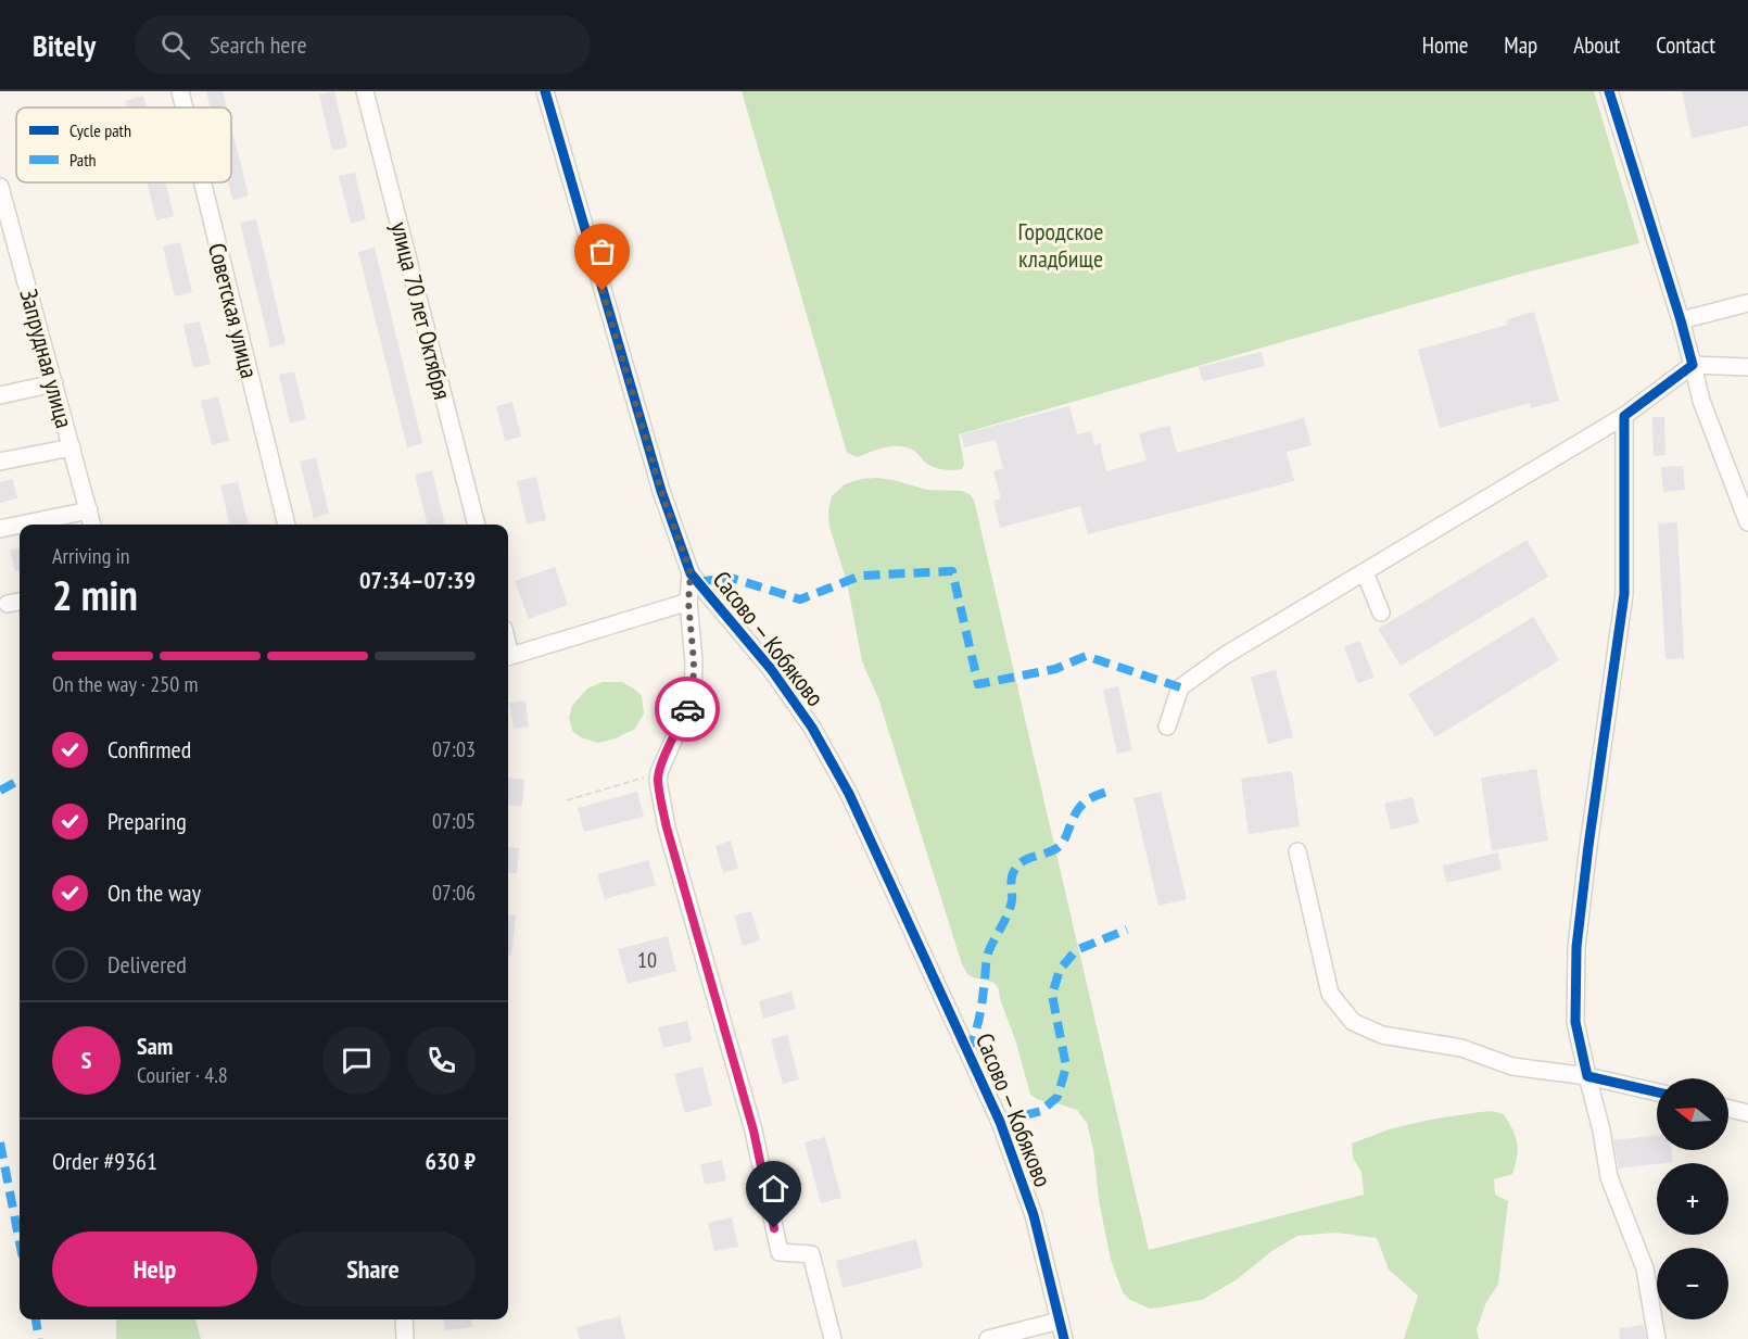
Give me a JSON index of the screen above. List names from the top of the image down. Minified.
{"streets":{"street":["Советская улица","улица 70 лет Октября","Запрудная улица","Сасово — Кобяково"]},"parks":["Городское кладбище"],"house_numbers":["10"],"legend":["Cycle path","Path"],"north":"left","page":{"header":"Bitely","search":"Search here","nav":["Home","Map","About","Contact"],"heading":["2 min","Arriving in","07:34–07:39"],"panel":["Sam","Courier · 4.8","Order #9361","630 ₽"],"bar":"On the way · 250 m","list":[["Confirmed","07:03"],["Preparing","07:05"],["On the way","07:06"],"Delivered"],"round":"S","map_buttons":["+","−"],"buttons":["Help","Share"]}}
